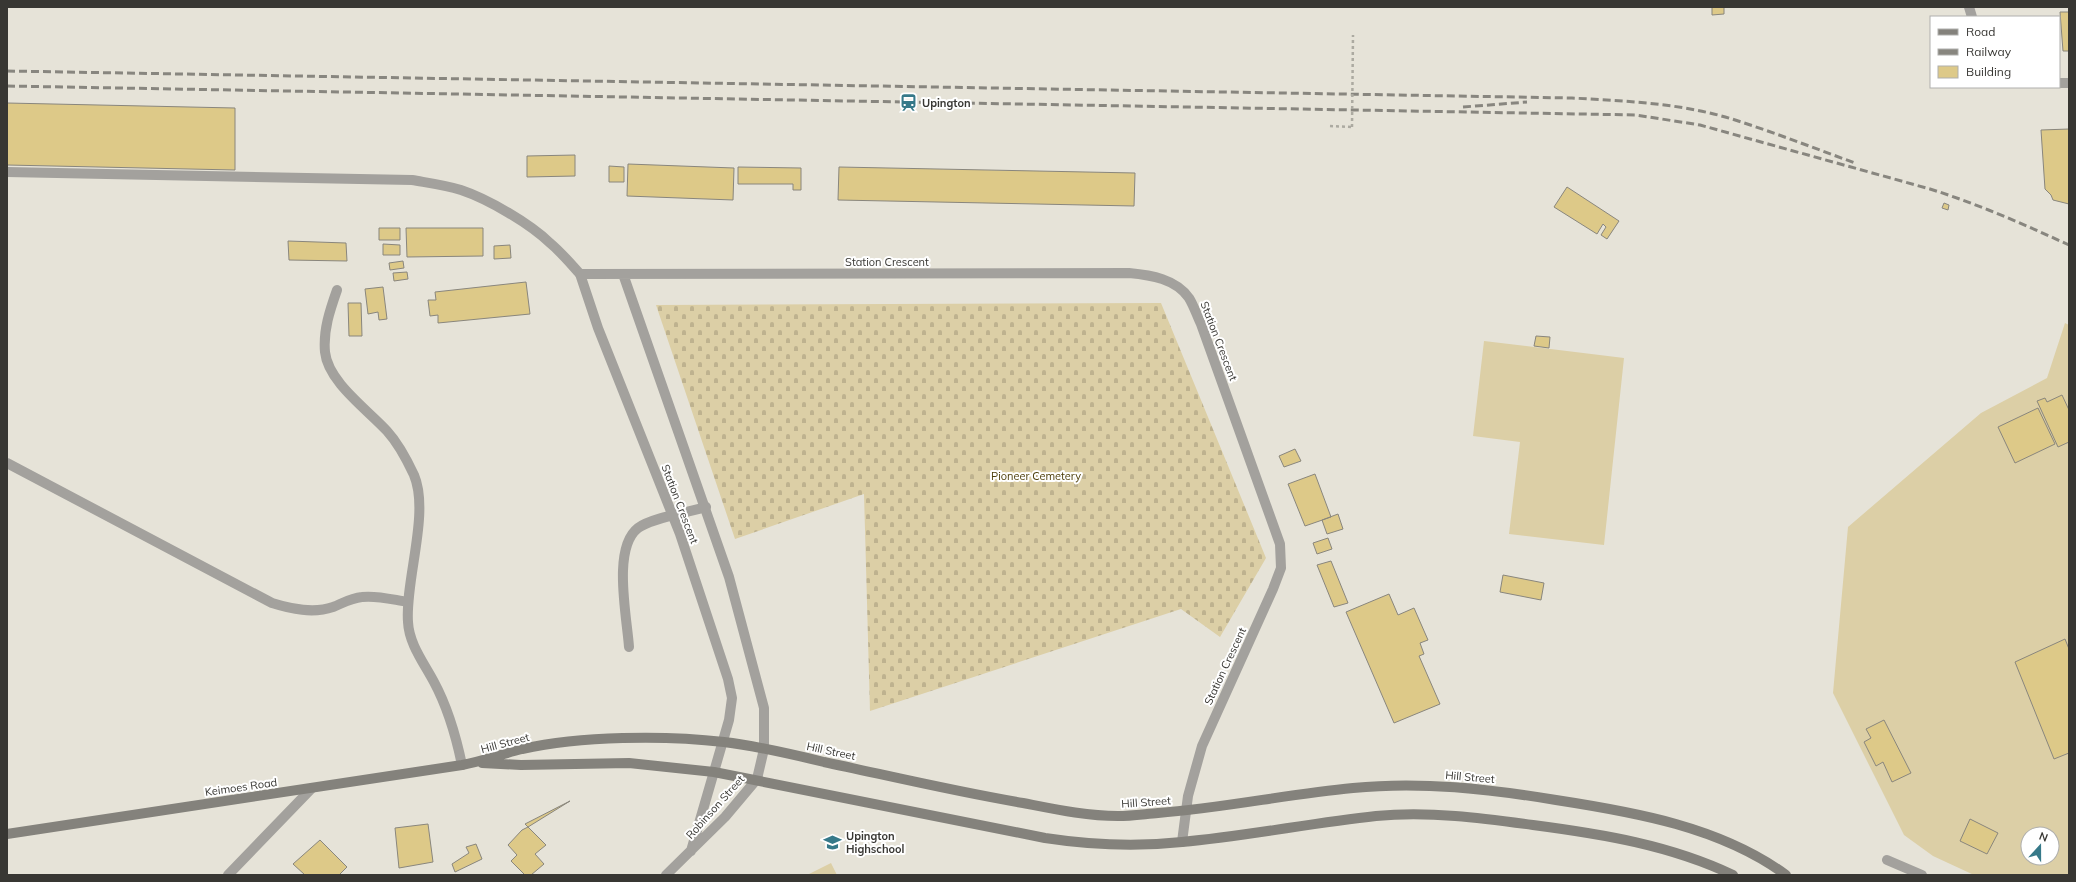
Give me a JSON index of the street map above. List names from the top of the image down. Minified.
{"streets":{"street":["Station Crescent","Hill Street","Keimoes Road","Robinson Street"]},"crossings":[["Station Crescent","Hill Street"],["Station Crescent","Robinson Street"],["Hill Street","Keimoes Road"],["Hill Street","Robinson Street"]],"parks":["Pioneer Cemetery"],"places":{"station":["Upington"],"school or university":["Upington Highschool"]},"legend":["Road","Railway","Building"],"north":"top"}
